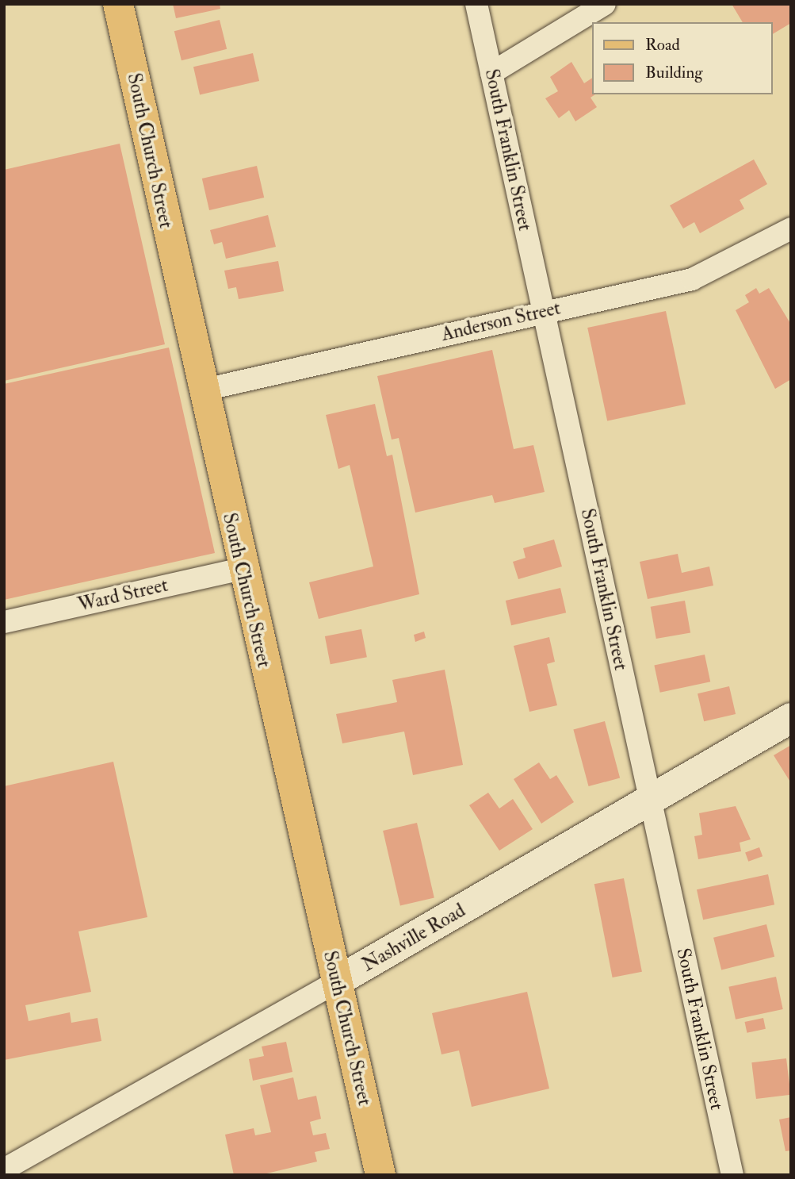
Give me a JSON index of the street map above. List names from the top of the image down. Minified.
{"streets":{"main road":["South Church Street","Nashville Road"],"street":["South Franklin Street","Anderson Street","Ward Street"]},"crossings":[["South Franklin Street","Anderson Street"],["South Franklin Street","Nashville Road"],["South Church Street","Anderson Street"],["South Church Street","Ward Street"],["South Church Street","Nashville Road"]],"legend":["Road","Building"]}
